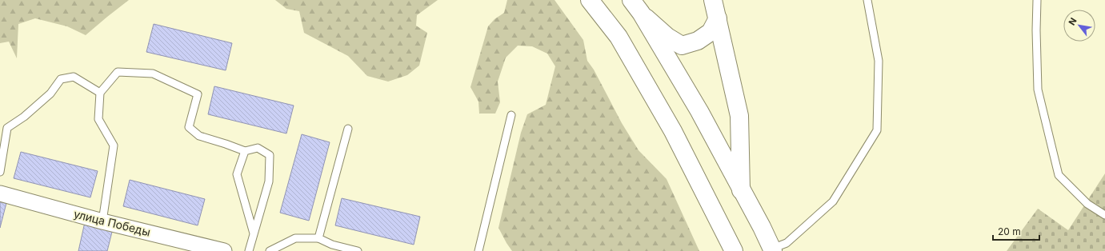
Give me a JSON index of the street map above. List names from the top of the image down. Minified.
{"streets":{"street":["улица Победы"]},"scale_bar":"20 m","north":"top left"}
